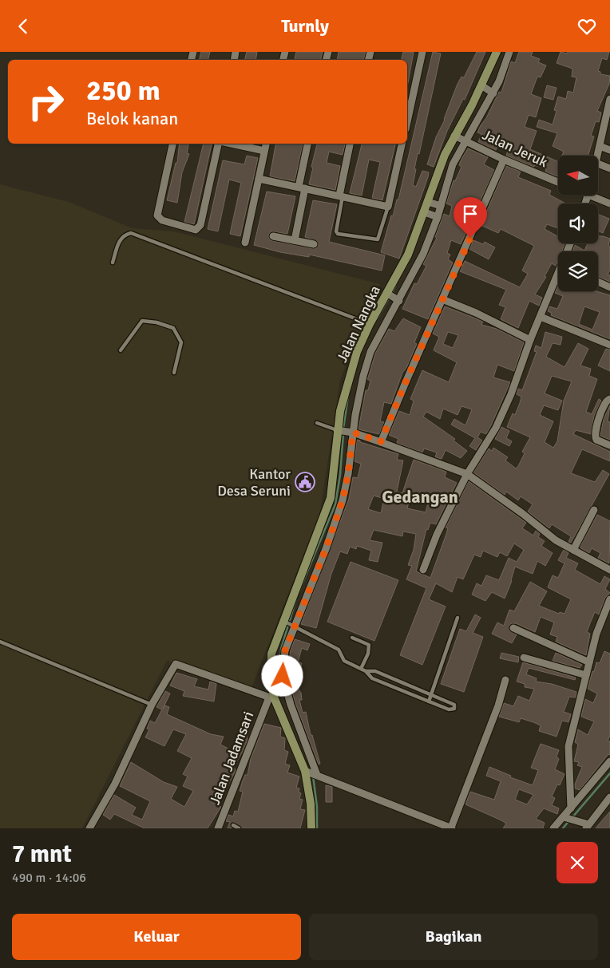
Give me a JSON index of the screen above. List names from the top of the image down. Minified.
{"streets":{"street":["Jalan Jeruk","Jalan Nangka","Jalan Jadamsari"]},"crossings":[["Jalan Jeruk","Jalan Nangka"],["Jalan Nangka","Jalan Jadamsari"]],"districts":["Gedangan"],"places":{"public building":["Kantor Desa Seruni"]},"north":"left","page":{"header":"Turnly","turn":["250 m","Belok kanan"],"heading":["7 mnt","490 m · 14:06"],"buttons":["Keluar","Bagikan"]}}
